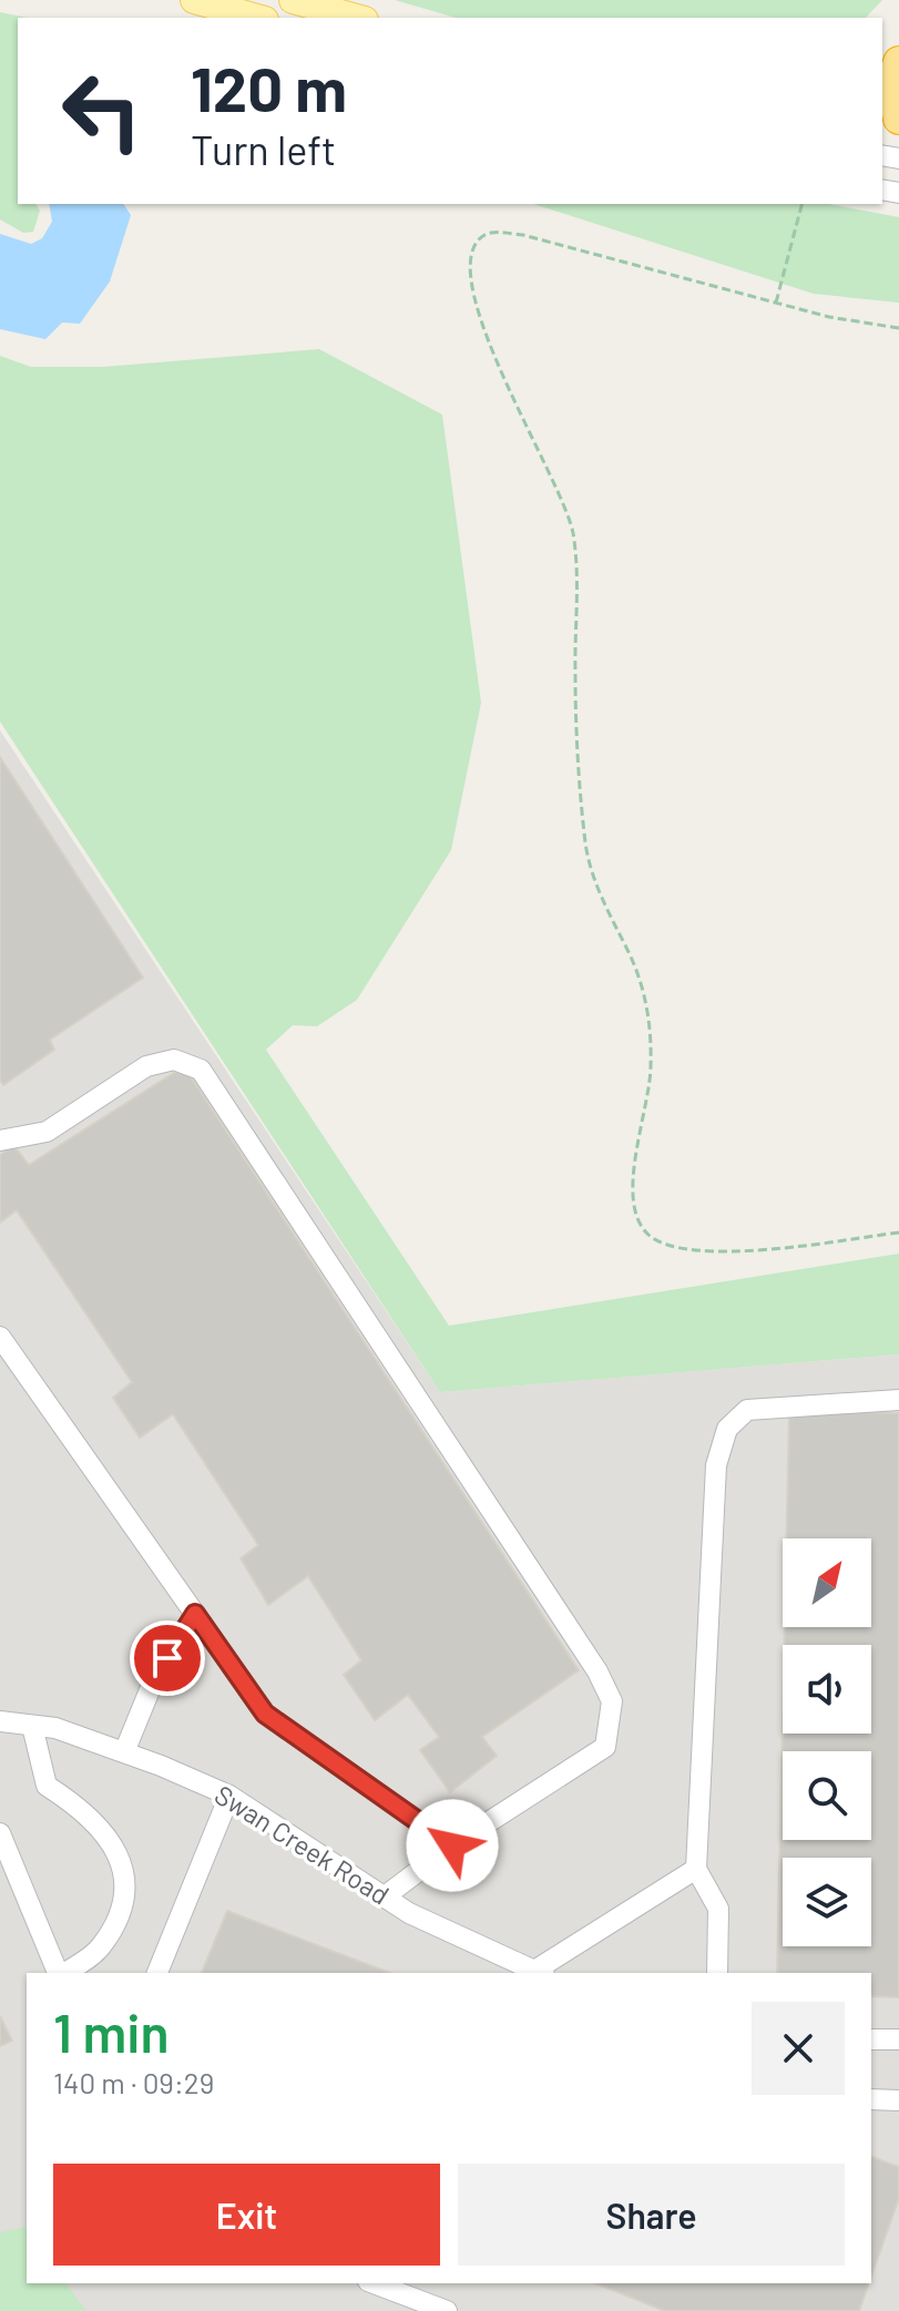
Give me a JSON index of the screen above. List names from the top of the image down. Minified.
{"streets":{"street":["Swan Creek Road"]},"north":"top right","page":{"turn":["120 m","Turn left"],"heading":["1 min","140 m · 09:29"],"buttons":["Exit","Share"]}}
